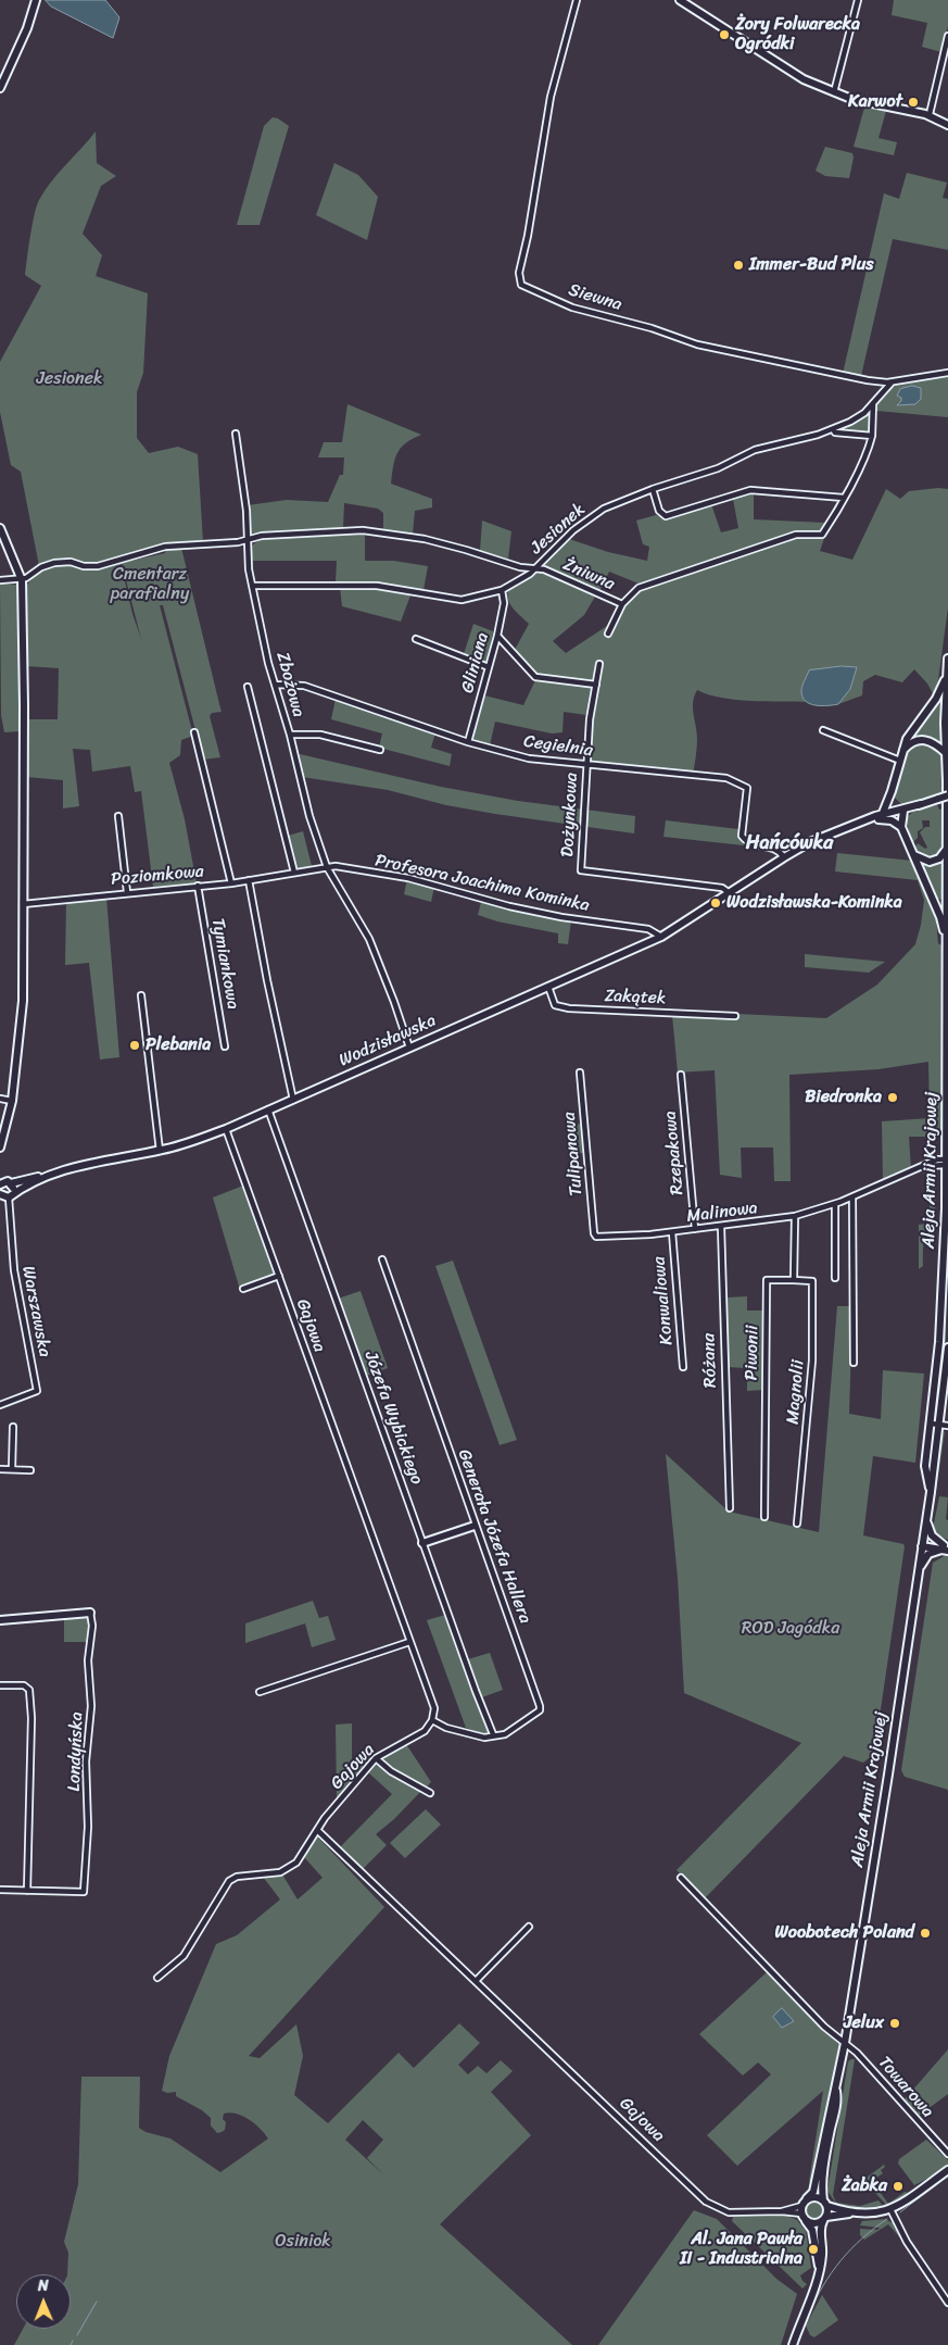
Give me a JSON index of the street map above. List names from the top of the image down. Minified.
{"streets":{"street":["Siewna","Jesionek","Żniwna","Gliniana","Zbożowa","Cegielnia","Dożynkowa","Poziomkowa","Profesora Joachima Kominka","Tymiankowa","Zakątek","Wodzisławska","Rzepakowa","Tulipanowa","Aleja Armii Krajowej","Malinowa","Konwaliowa","Warszawska","Gajowa","Piwonii","Różana","Magnolii","Józefa Wybickiego","Generała Józefa Hallera","Londyńska","Towarowa"]},"crossings":[["Siewna","Jesionek"],["Jesionek","Żniwna"],["Jesionek","Gliniana"],["Jesionek","Zbożowa"],["Żniwna","Zbożowa"],["Gliniana","Cegielnia"],["Zbożowa","Cegielnia"],["Zbożowa","Poziomkowa"],["Zbożowa","Profesora Joachima Kominka"],["Zbożowa","Wodzisławska"],["Cegielnia","Dożynkowa"],["Cegielnia","Wodzisławska"],["Dożynkowa","Wodzisławska"],["Poziomkowa","Profesora Joachima Kominka"],["Poziomkowa","Tymiankowa"],["Profesora Joachima Kominka","Wodzisławska"],["Zakątek","Wodzisławska"],["Wodzisławska","Warszawska"],["Wodzisławska","Gajowa"],["Wodzisławska","Józefa Wybickiego"],["Rzepakowa","Malinowa"],["Tulipanowa","Malinowa"],["Aleja Armii Krajowej","Malinowa"],["Aleja Armii Krajowej","Gajowa"],["Aleja Armii Krajowej","Towarowa"],["Malinowa","Konwaliowa"],["Malinowa","Różana"],["Gajowa","Generała Józefa Hallera"],["Piwonii","Magnolii"],["Józefa Wybickiego","Generała Józefa Hallera"]],"districts":["Hańcówka"],"parks":["Jesionek","Cmentarz parafialny","ROD Jagódka","Osiniok"],"places":["Żory Folwarecka Ogródki","Karwot","Immer-Bud Plus","Wodzisławska-Kominka","Plebania","Biedronka","Woobotech Poland","Jelux","Żabka","Al. Jana Pawła II - Industrialna"],"north":"top"}
